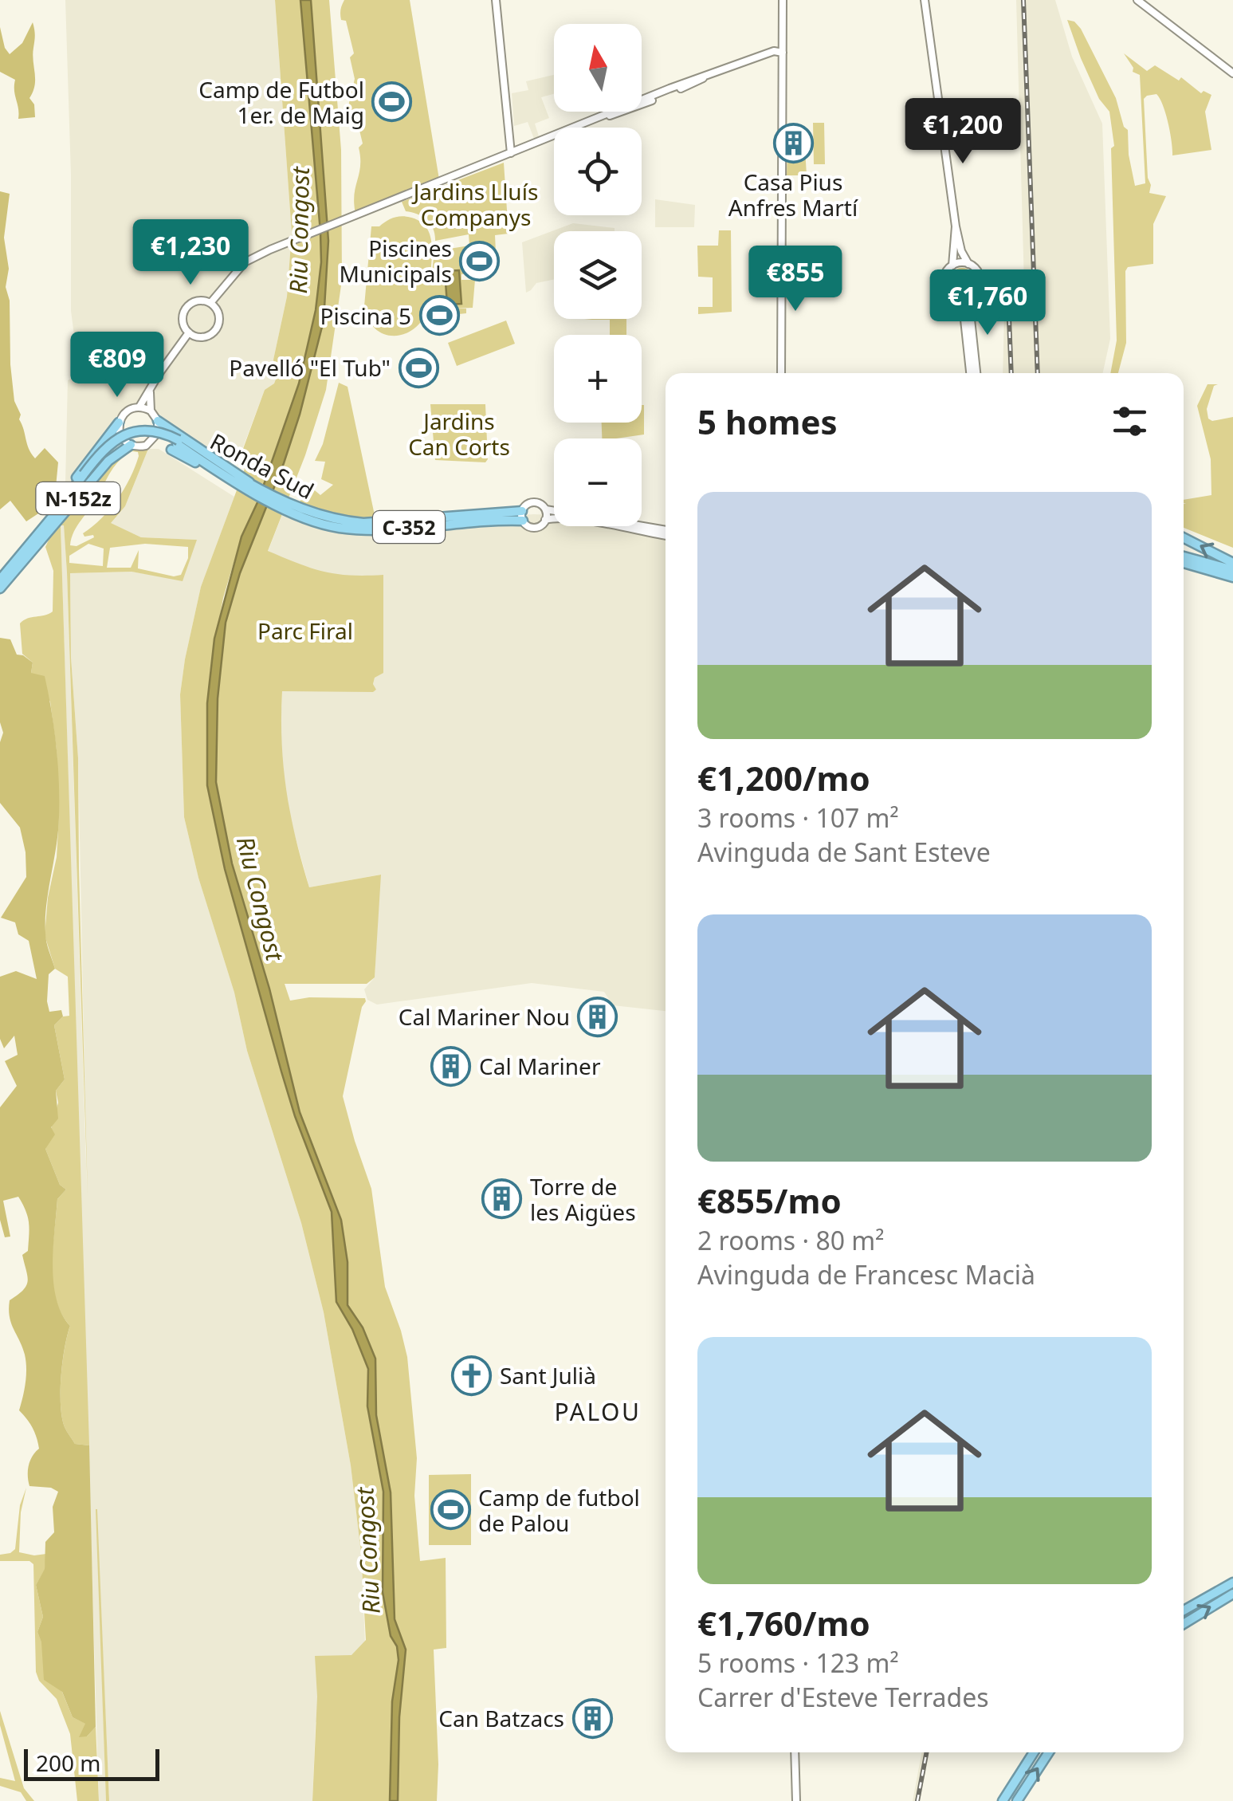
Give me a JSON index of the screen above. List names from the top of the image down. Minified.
{"streets":{"highway":["Ronda Sud","N-152z","C-352"]},"crossings":[["Ronda Sud","C-352"],["N-152z","C-352"]],"districts":["PALOU"],"water":["Riu Congost"],"parks":["Jardins Lluís Companys","Jardins Can Corts","Parc Firal"],"places":{"sports":["Camp de Futbol 1er. de Maig","Piscines Municipals","Piscina 5","Pavelló \"El Tub\"","Camp de futbol de Palou"],"building":["Casa Pius Anfres Martí","Cal Mariner Nou","Cal Mariner","Torre de les Aigües","Can Batzacs"],"church":["Sant Julià"]},"scale_bar":"200 m","north":"top","page":{"map_buttons":["+","−"],"price":["€1,200","€1,230","€855","€1,760","€809"],"heading":"5 homes","list":[{"name":"€1,200/mo","note":"3 rooms · 107 m² · Avinguda de Sant Esteve"},{"name":"€855/mo","note":"2 rooms · 80 m² · Avinguda de Francesc Macià"},{"name":"€1,760/mo","note":"5 rooms · 123 m² · Carrer d'Esteve Terrades"}],"scale":"200 m"}}
